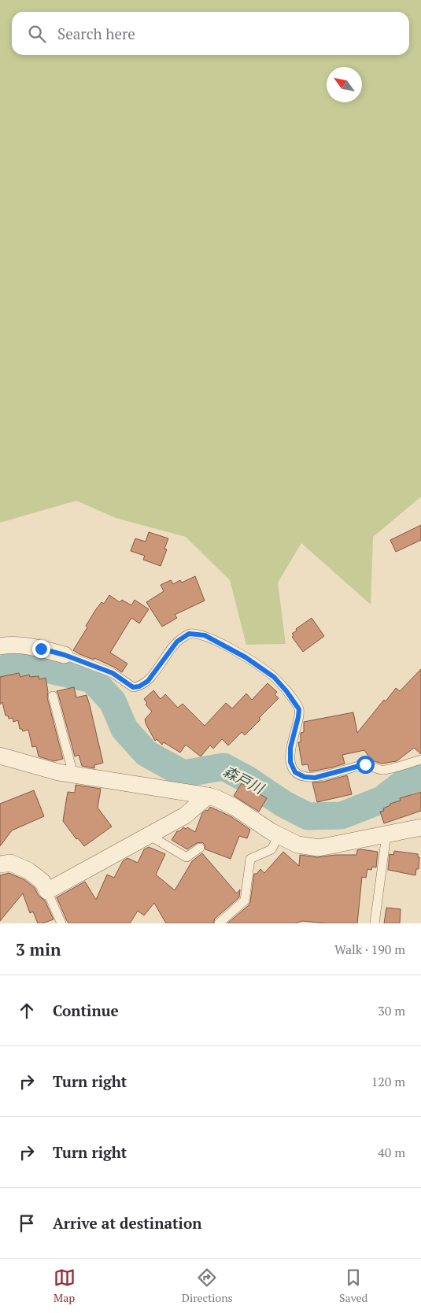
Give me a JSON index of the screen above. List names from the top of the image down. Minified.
{"water":["森戸川"],"north":"top left","page":{"search":"Search here","heading":["3 min","Walk · 190 m"],"list":[["Continue","30 m"],["Turn right","120 m"],["Turn right","40 m"],"Arrive at destination"],"nav":["Map","Directions","Saved"]}}
